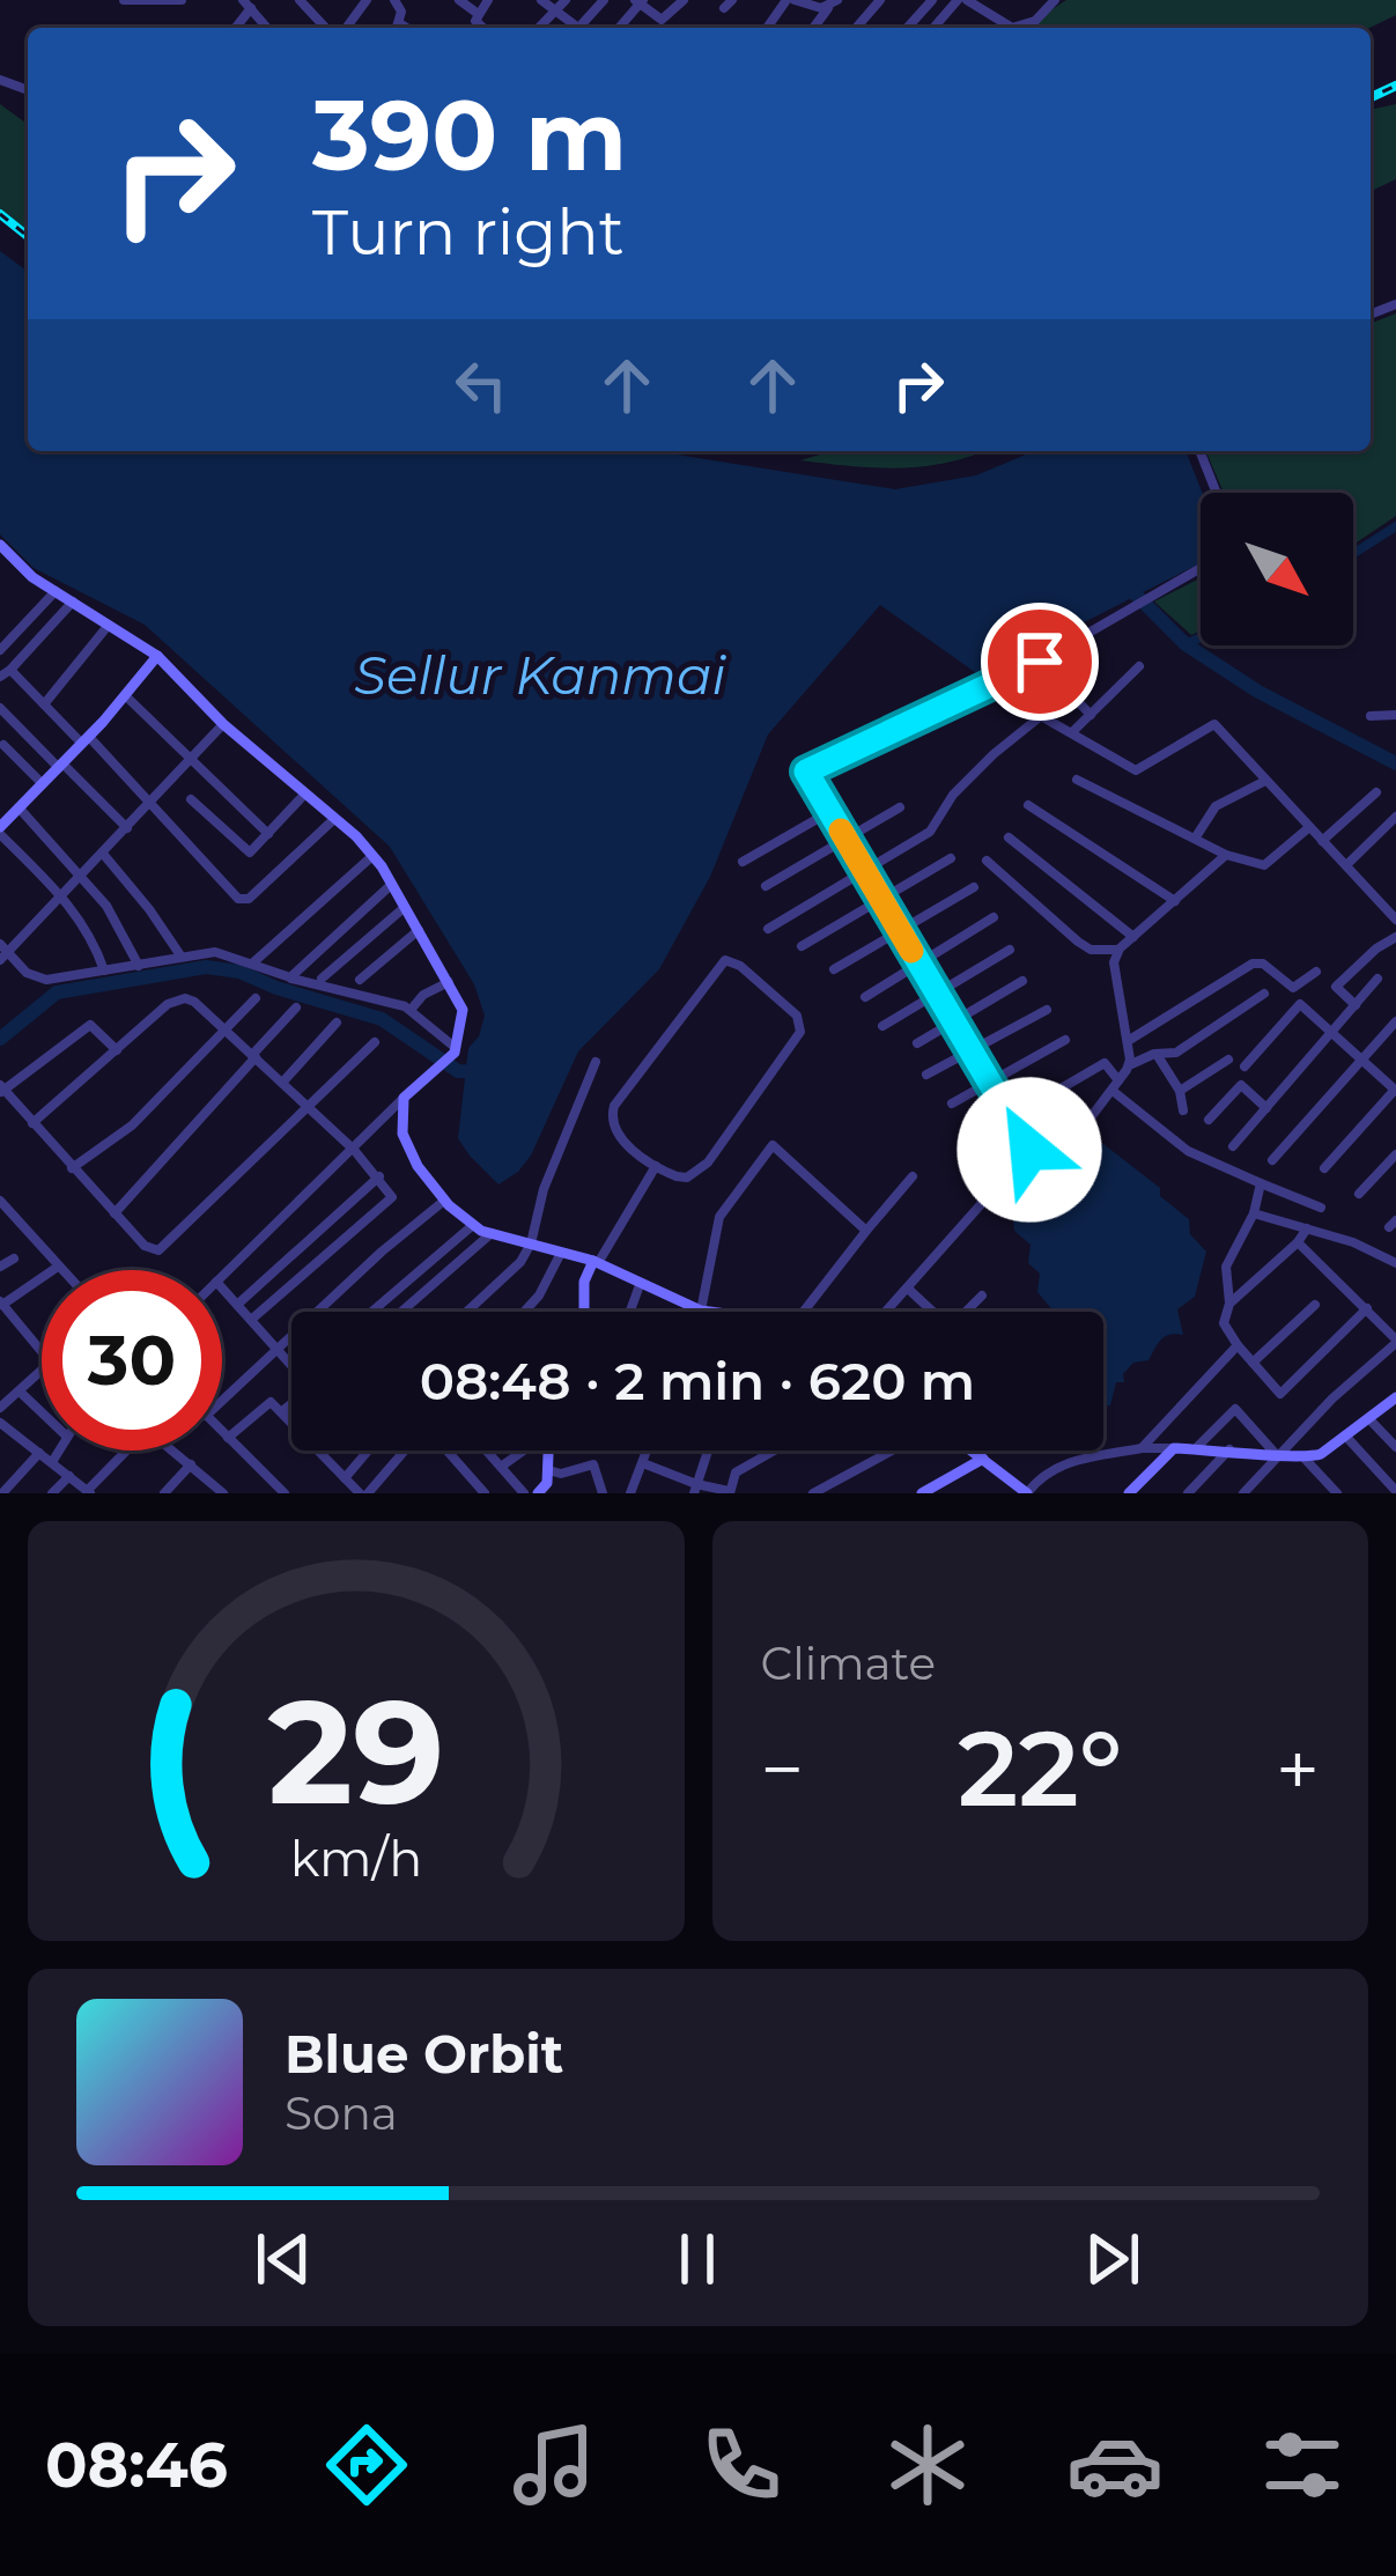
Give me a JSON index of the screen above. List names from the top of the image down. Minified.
{"water":["Sellur Kanmai"],"north":"bottom right","page":{"turn":["390 m","Turn right"],"limit":"30","trip":"08:48 · 2 min · 620 m","tile":"Climate","heat":["−","22°","+"],"song":["Blue Orbit","Sona"],"tabs":"08:46","gauge":["29","km/h"]}}
